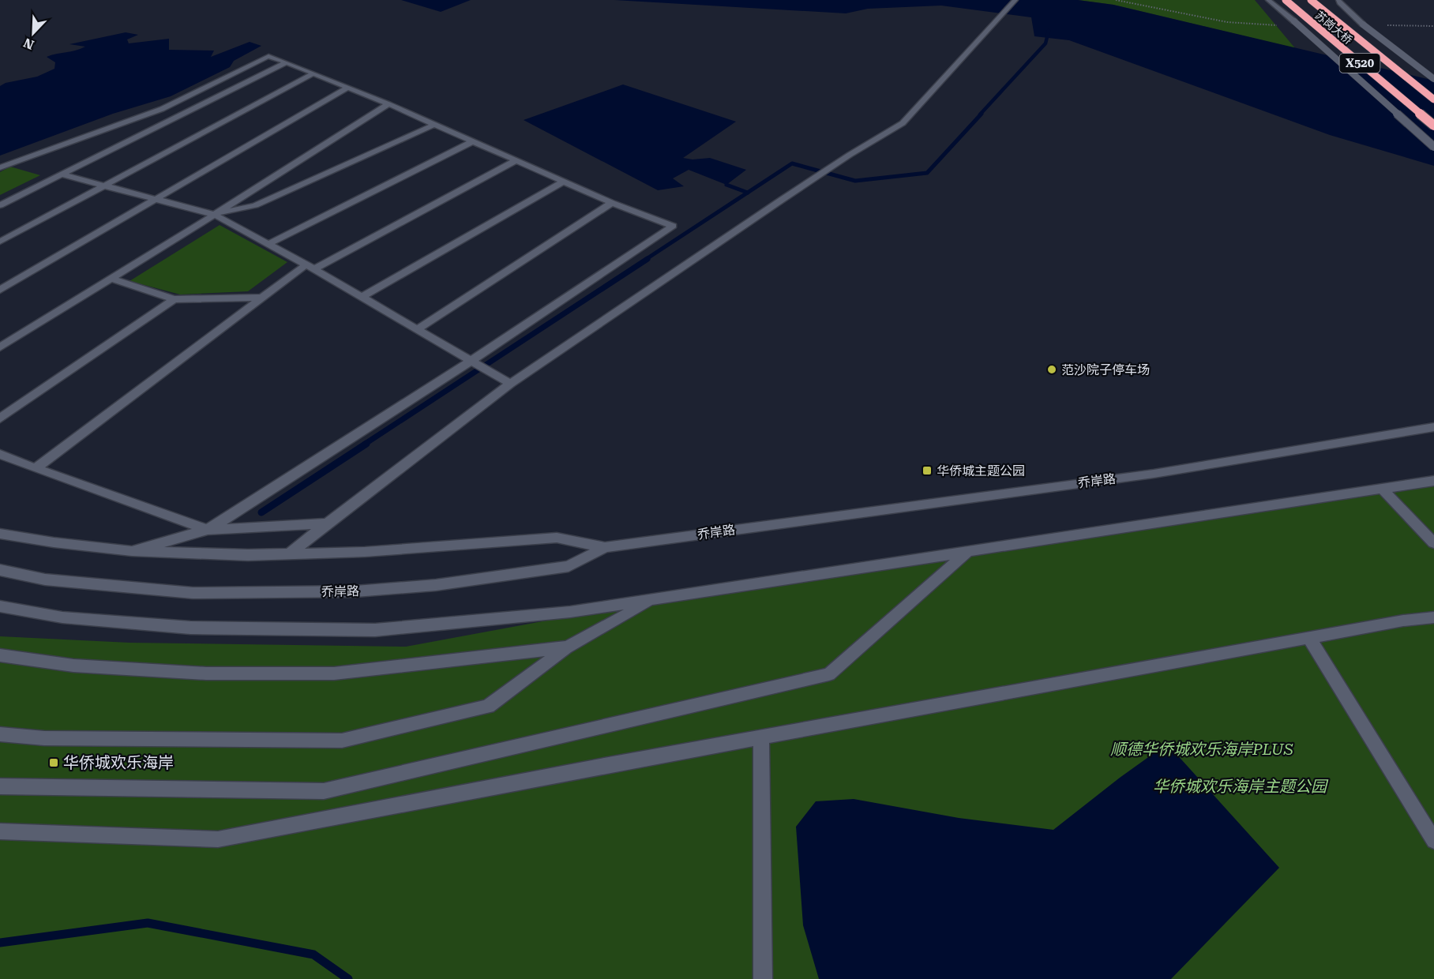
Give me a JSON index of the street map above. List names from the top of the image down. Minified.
{"streets":{"highway":["苏岗大桥","X520"],"street":["乔岸路"]},"parks":["顺德华侨城欢乐海岸PLUS","华侨城欢乐海岸主题公园"],"places":{"other":["范沙院子停车场"],"transit":["华侨城主题公园","华侨城欢乐海岸"]},"north":"bottom left"}
